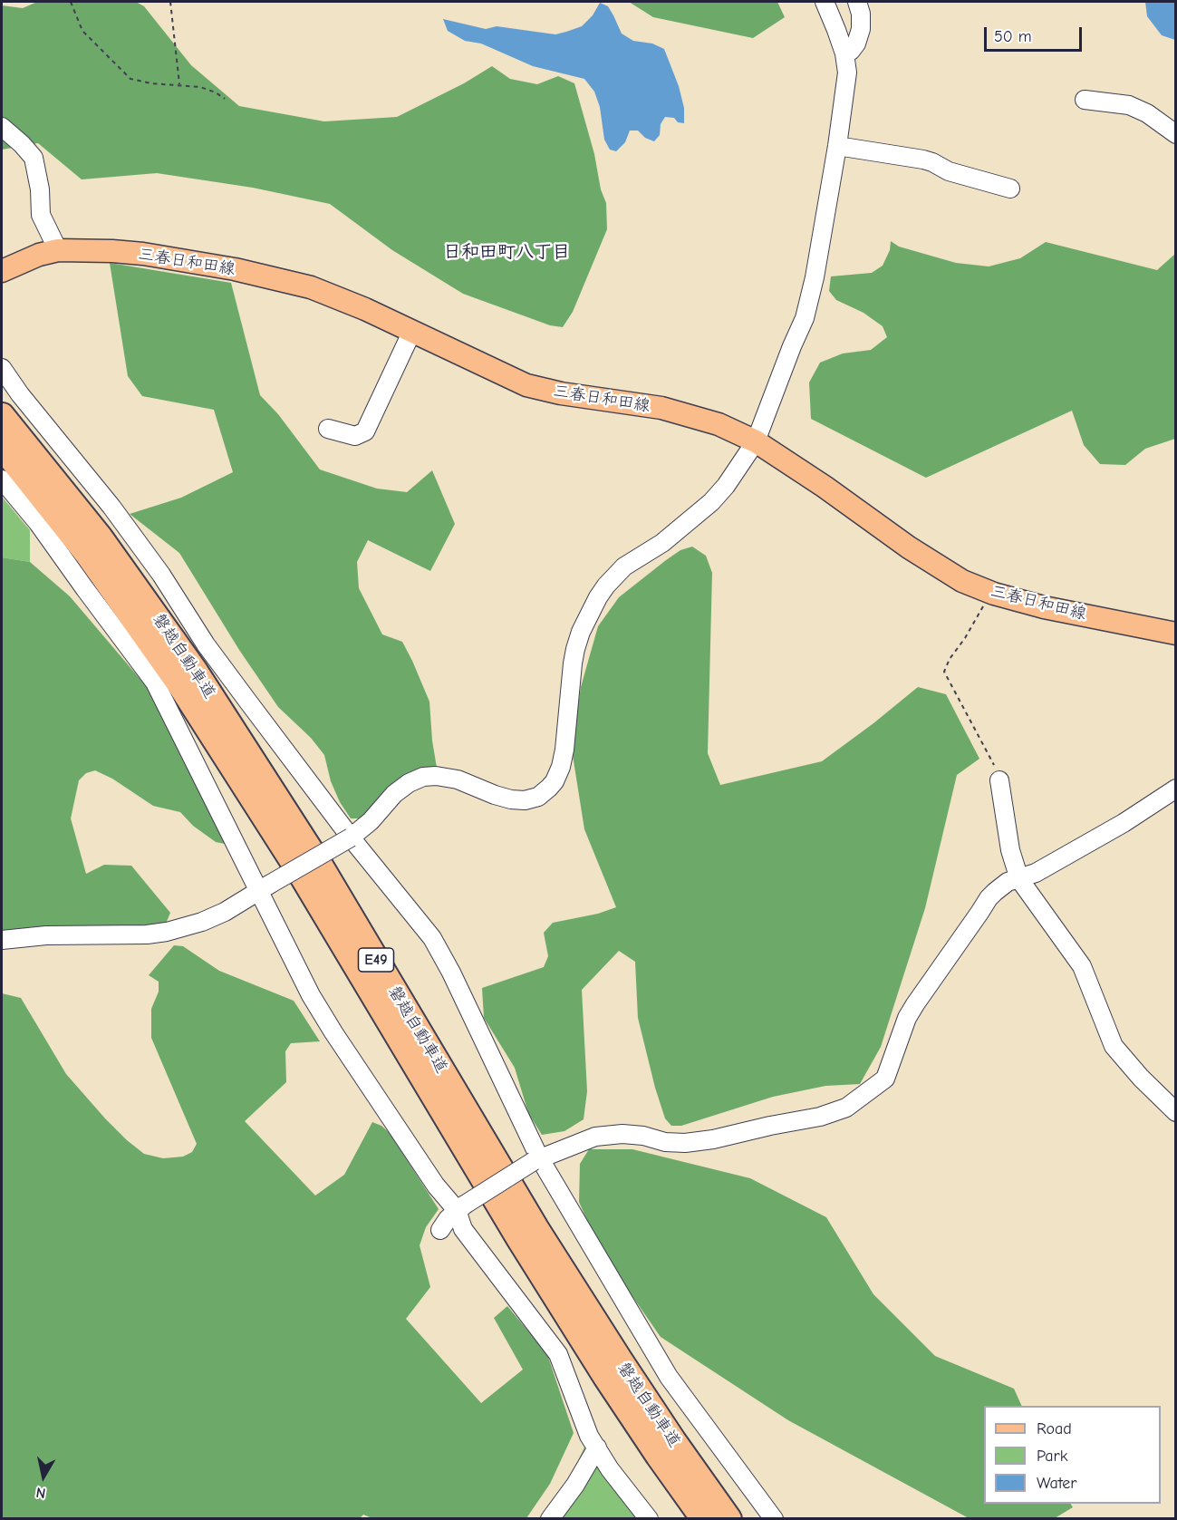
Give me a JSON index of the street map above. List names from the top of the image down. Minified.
{"streets":{"highway":["磐越自動車道","E49"],"main road":["三春日和田線"]},"districts":["日和田町八丁目"],"legend":["Road","Park","Water"],"scale_bar":"50 m","north":"bottom"}
